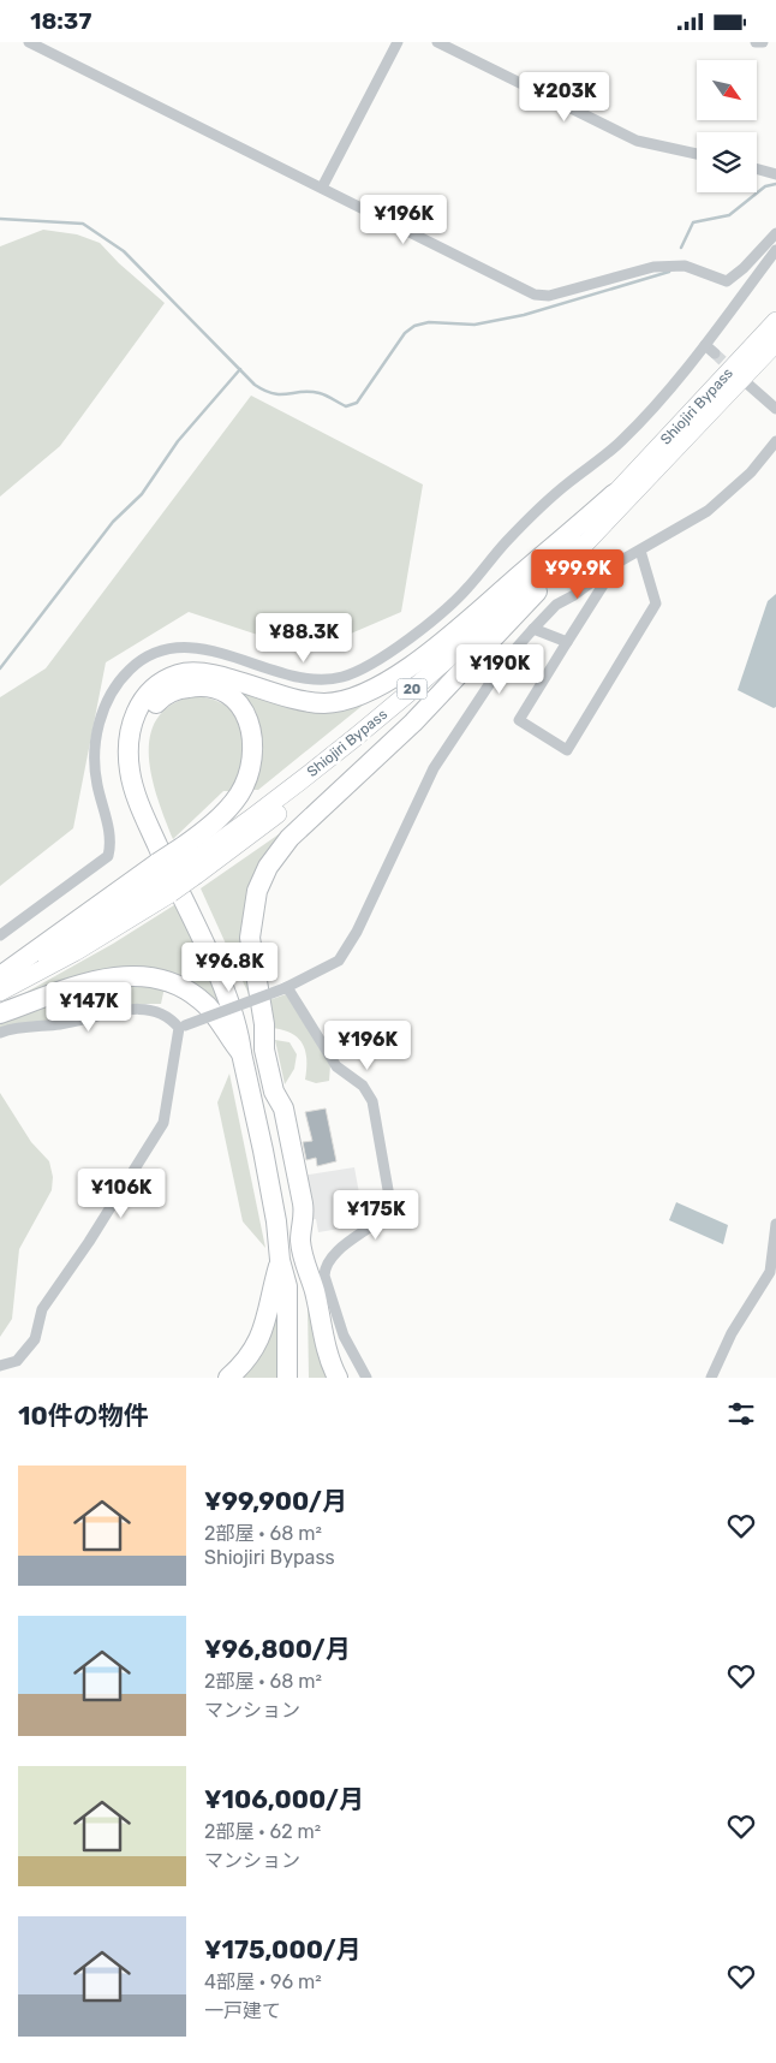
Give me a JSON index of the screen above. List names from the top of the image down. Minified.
{"streets":{"highway":["Shiojiri Bypass","20"]},"north":"bottom right","page":{"status":"18:37","price":["¥203K","¥196K","¥99.9K","¥88.3K","¥190K","¥96.8K","¥147K","¥196K","¥106K","¥175K"],"heading":"10件の物件","list":[{"name":"¥99,900/月","note":"2部屋 · 68 m² · Shiojiri Bypass"},{"name":"¥96,800/月","note":"2部屋 · 68 m² · マンション"},{"name":"¥106,000/月","note":"2部屋 · 62 m² · マンション"},{"name":"¥175,000/月","note":"4部屋 · 96 m² · 一戸建て"}]}}
